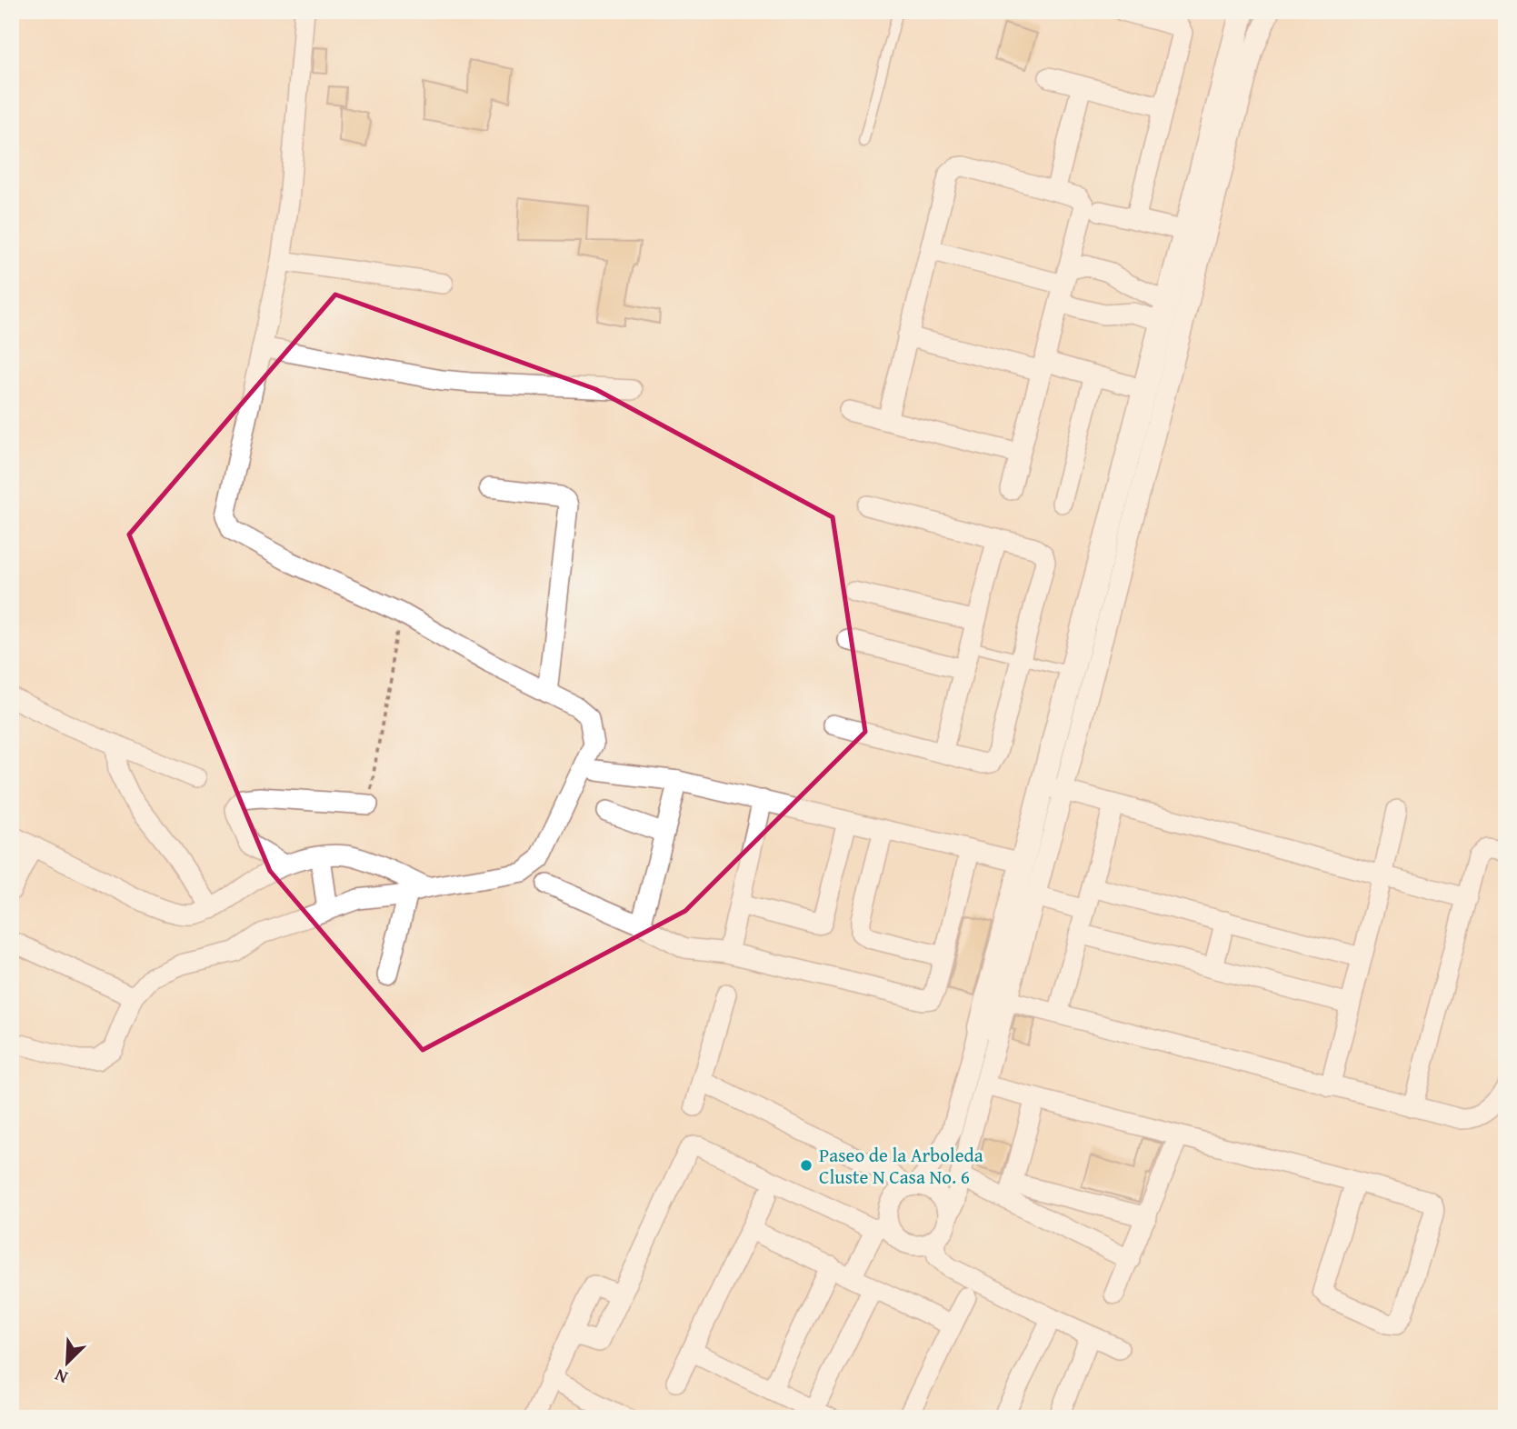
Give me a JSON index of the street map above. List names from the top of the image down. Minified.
{"places":["Paseo de la Arboleda Cluste N Casa No. 6"],"north":"bottom left"}
